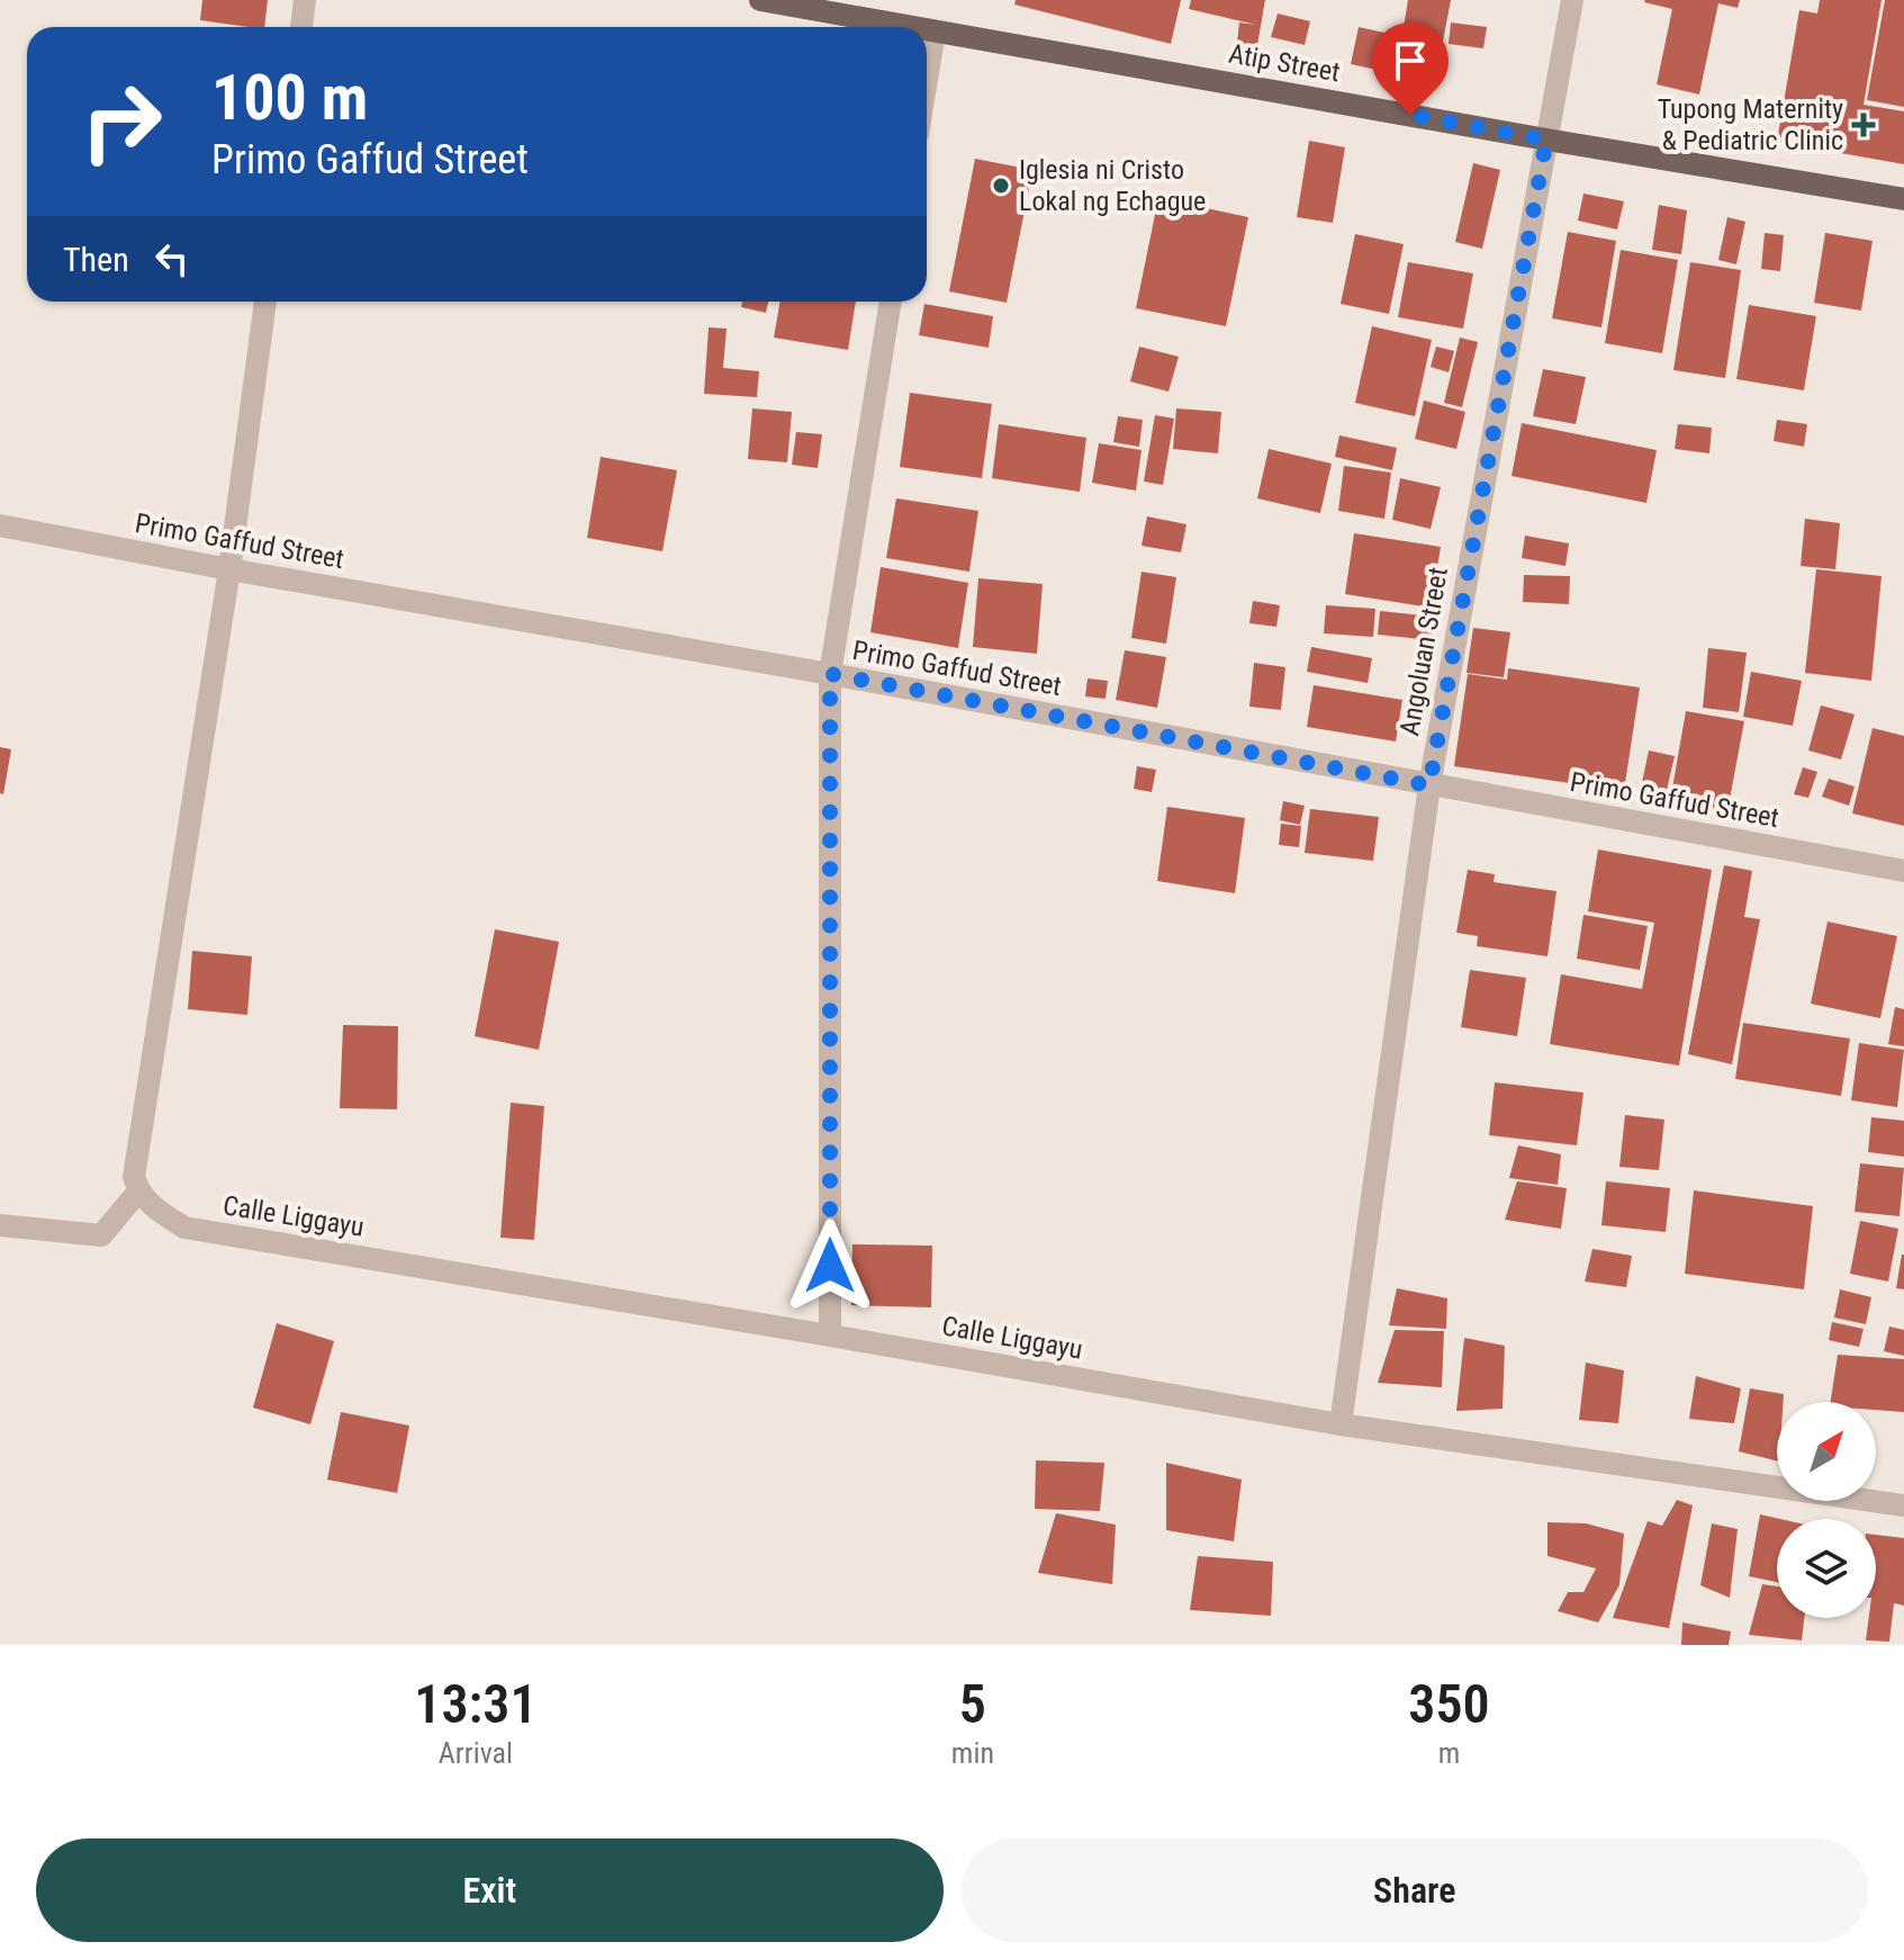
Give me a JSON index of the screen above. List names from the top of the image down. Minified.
{"streets":{"main road":["Atip Street"],"street":["Primo Gaffud Street","Angoluan Street","Calle Liggayu"]},"crossings":[["Atip Street","Angoluan Street"],["Primo Gaffud Street","Angoluan Street"],["Angoluan Street","Calle Liggayu"]],"places":{"health":["Tupong Maternity & Pediatric Clinic"],"other":["Iglesia ni Cristo Lokal ng Echague"]},"north":"top right","page":{"turn":["100 m","Primo Gaffud Street"],"then":"Then","eta":["13:31","Arrival","5","min","350","m"],"buttons":["Exit","Share"]}}
